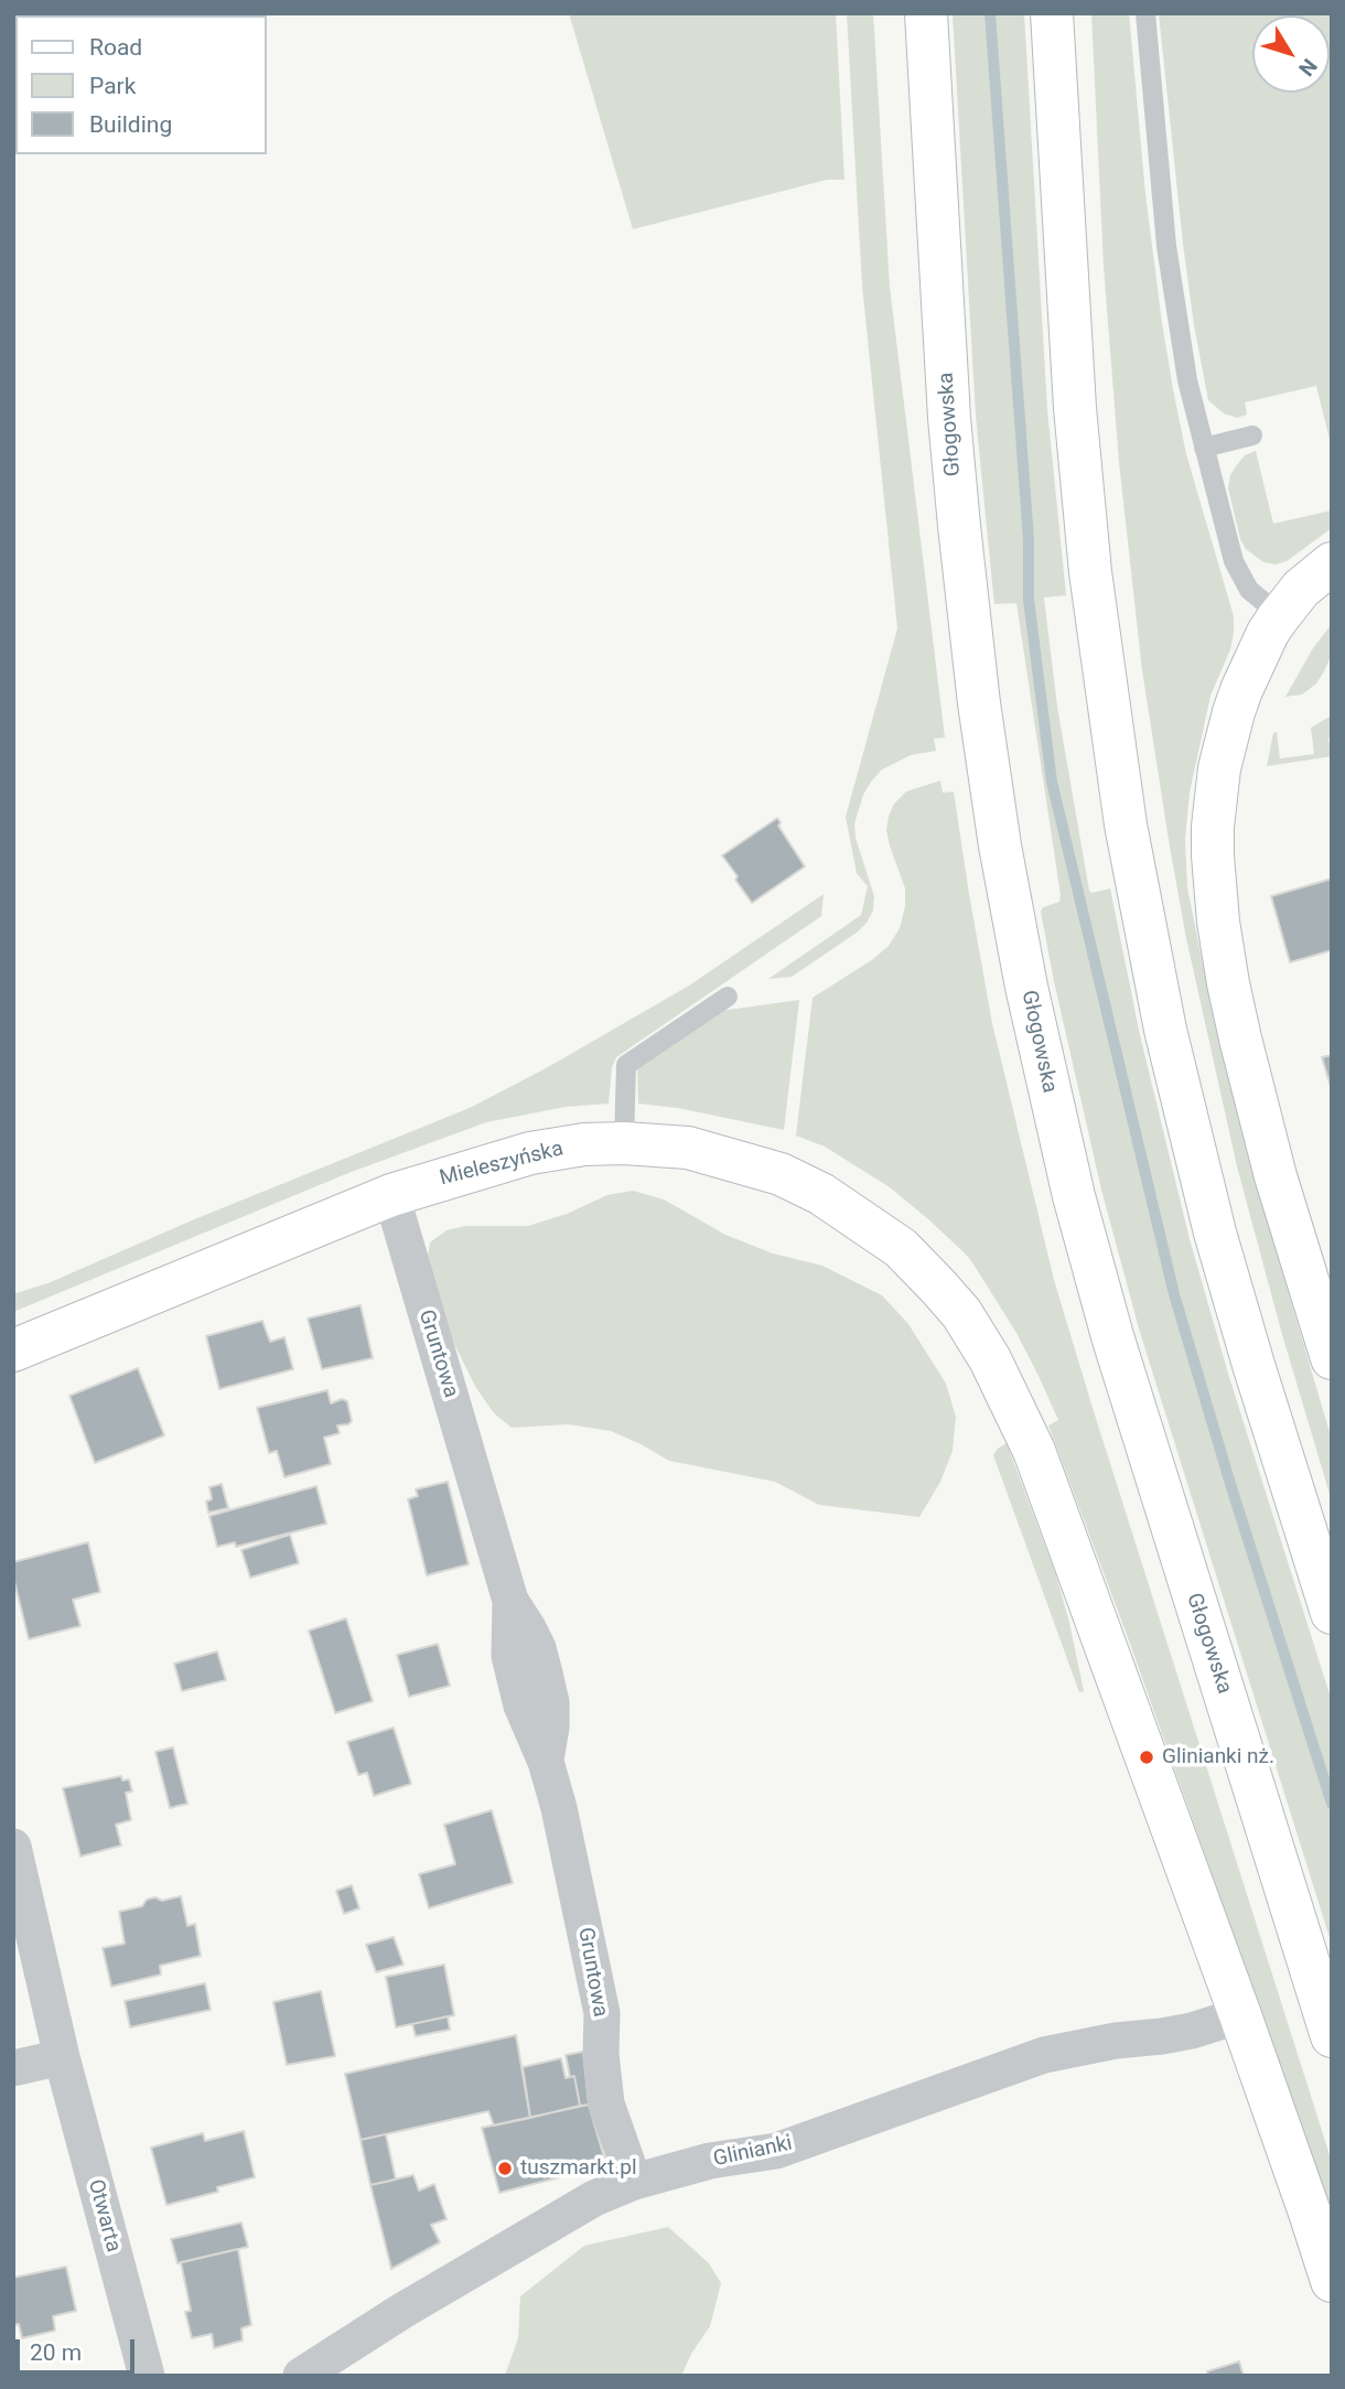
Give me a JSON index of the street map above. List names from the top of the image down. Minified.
{"streets":{"main road":["Głogowska","Mieleszyńska"],"street":["Gruntowa","Glinianki","Otwarta"]},"crossings":[["Mieleszyńska","Gruntowa"],["Mieleszyńska","Glinianki"],["Gruntowa","Glinianki"]],"places":["Glinianki nż.","tuszmarkt.pl"],"legend":["Road","Park","Building"],"scale_bar":"20 m","north":"bottom right"}
